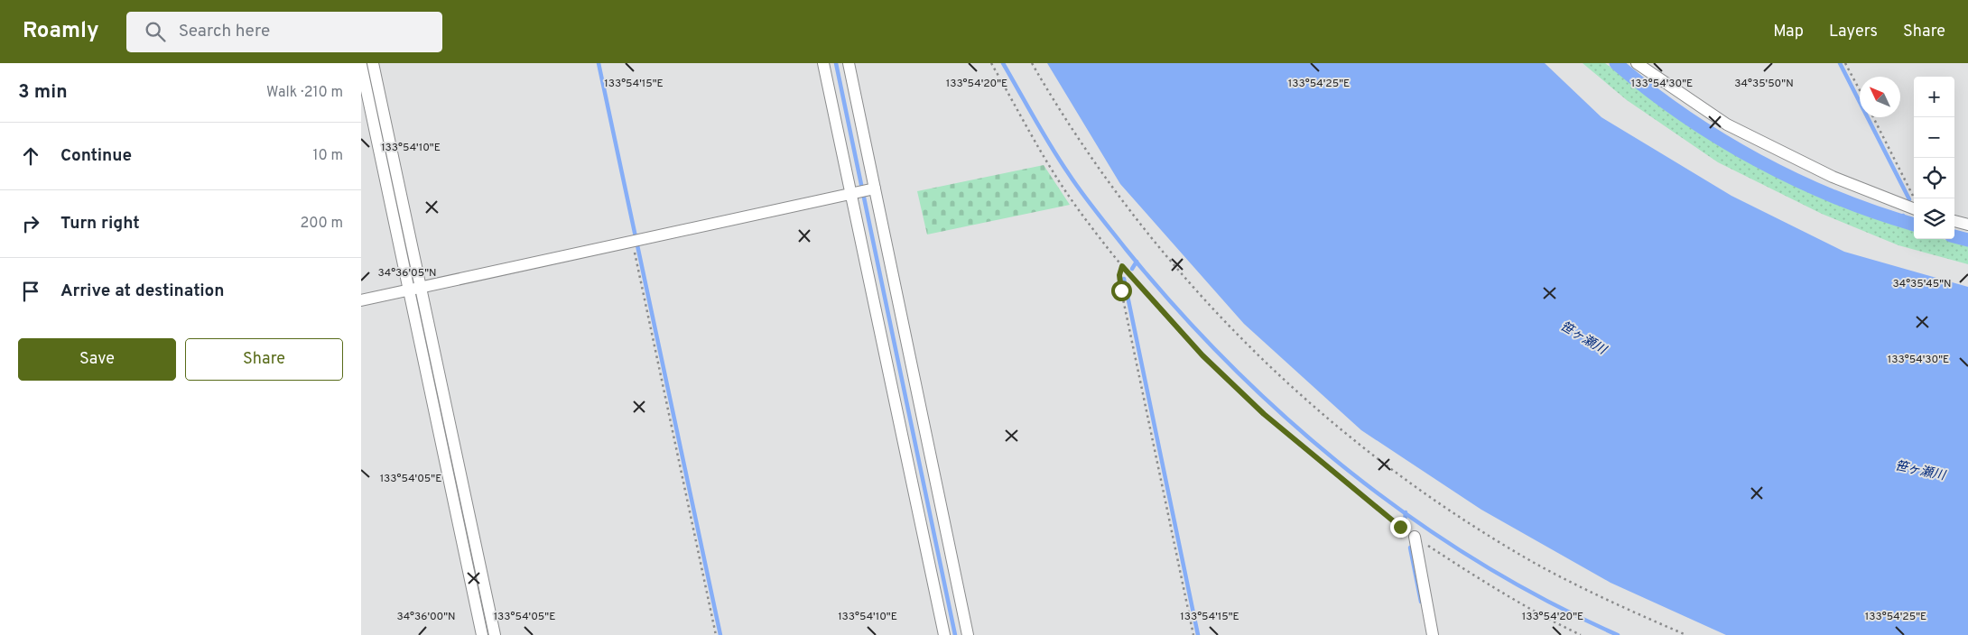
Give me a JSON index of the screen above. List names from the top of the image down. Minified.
{"water":["笹ヶ瀬川"],"north":"top left","page":{"header":"Roamly","search":"Search here","nav":["Map","Layers","Share"],"heading":["3 min","Walk · 210 m"],"map_buttons":["+","−"],"list":[["Continue","10 m"],["Turn right","200 m"],"Arrive at destination"],"buttons":["Save","Share"]},"coordinates":["133°54'15\"E","133°54'20\"E","133°54'25\"E","133°54'30\"E","34°35'50\"N","133°54'10\"E","34°36'05\"N","34°35'45\"N","133°54'05\"E","34°36'00\"N"]}
